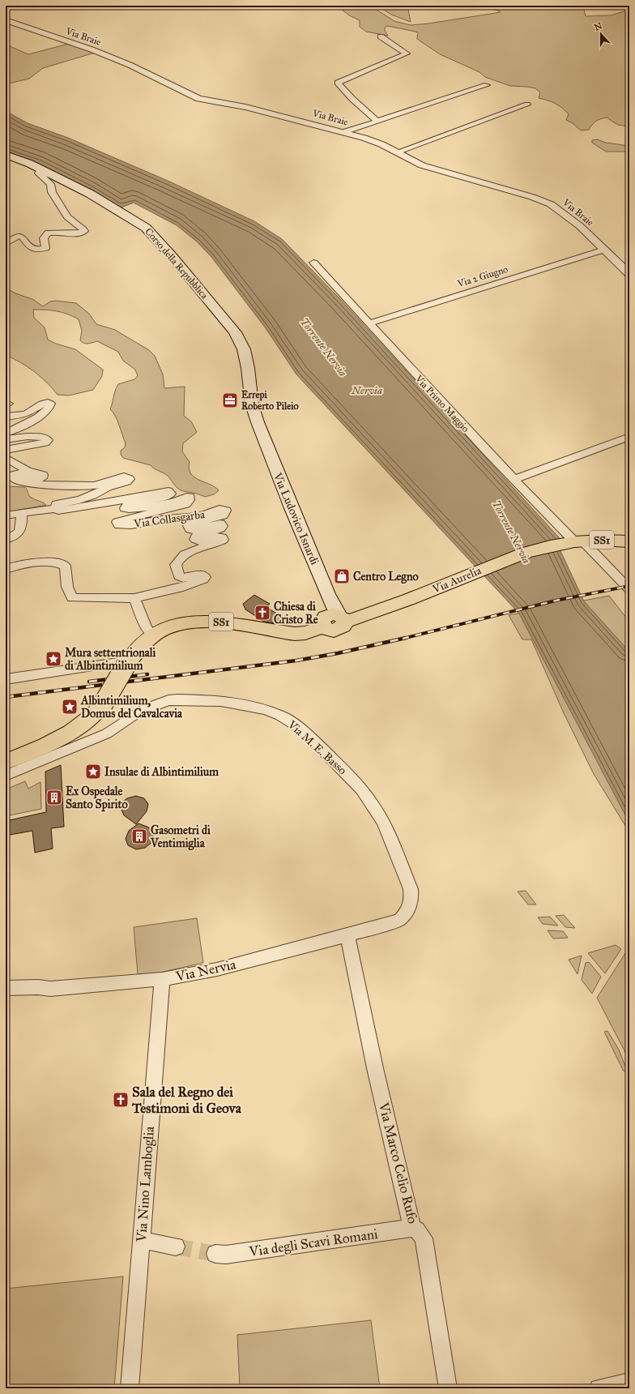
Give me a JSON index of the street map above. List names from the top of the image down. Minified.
{"streets":{"main road":["Corso della Repubblica","Via Ludovico Isnardi","SS1","Via Aurelia"],"street":["Via Braie","Via 2 Giugno","Via Primo Maggio","Via Collasgarba","Via M. E. Basso","Via Nervia","Via Marco Celio Rufo","Via Nino Lamboglia","Via degli Scavi Romani"]},"crossings":[["Via Braie","Via 2 Giugno"],["Corso della Repubblica","Via Ludovico Isnardi"],["Via 2 Giugno","Via Primo Maggio"],["Via Primo Maggio","SS1"],["Via Primo Maggio","Via Aurelia"],["Via Ludovico Isnardi","Via Aurelia"],["SS1","Via Aurelia"],["Via M. E. Basso","Via Nervia"],["Via Nervia","Via Marco Celio Rufo"],["Via Nervia","Via Nino Lamboglia"],["Via Marco Celio Rufo","Via degli Scavi Romani"]],"water":["Torrente Nervia","Nervia"],"places":{"office":["Errepi Roberto Pileio"],"shop":["Centro Legno"],"church":["Chiesa di Cristo Re","Sala del Regno dei Testimoni di Geova"],"place":["Mura settentrionali di Albintimilium","Albintimilium, Domus del Cavalcavia","Insulae di Albintimilium"],"building":["Ex Ospedale Santo Spirito","Gasometri di Ventimiglia"]},"north":"top"}
